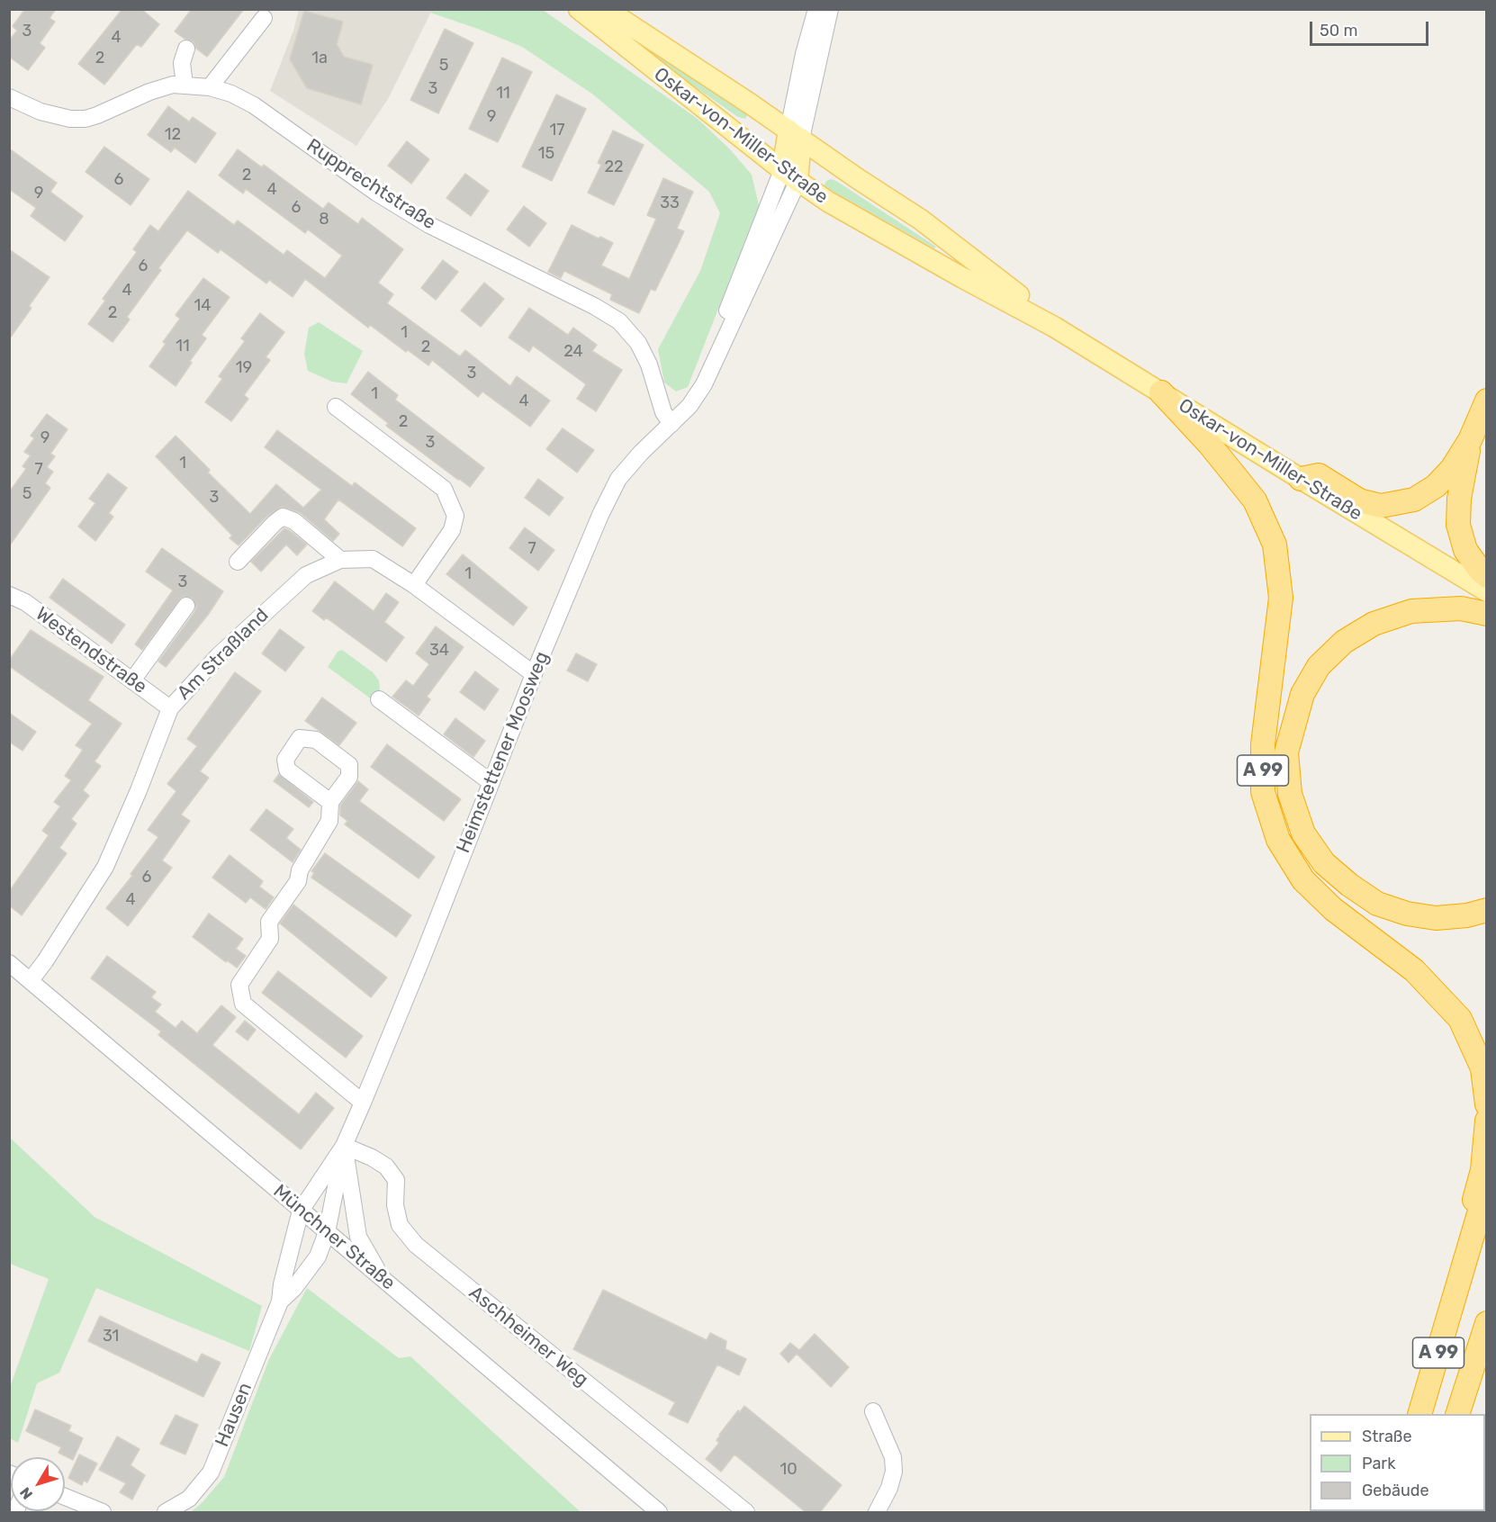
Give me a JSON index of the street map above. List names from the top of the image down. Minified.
{"streets":{"highway":["A 99"],"main road":["Oskar-von-Miller-Straße"],"street":["Rupprechtstraße","Westendstraße","Am Straßland","Heimstettener Moosweg","Münchner Straße","Aschheimer Weg","Hausen"]},"crossings":[["Oskar-von-Miller-Straße","Heimstettener Moosweg"],["Oskar-von-Miller-Straße","A 99"],["Rupprechtstraße","Heimstettener Moosweg"],["Westendstraße","Am Straßland"],["Am Straßland","Heimstettener Moosweg"],["Am Straßland","Münchner Straße"],["Heimstettener Moosweg","Münchner Straße"],["Heimstettener Moosweg","Aschheimer Weg"],["Heimstettener Moosweg","Hausen"],["Münchner Straße","Hausen"]],"house_numbers":["3","4","2","1a","5","3","11","9","17","12","15","22","2","6","4","9","33","6","8","6","4","14","2","1","11","2","24","19","3","1","4","2","9","3","1","7","5","3","7","1","3","34","6","4","31","10"],"legend":["Straße","Park","Gebäude"],"scale_bar":"50 m","north":"bottom left"}
